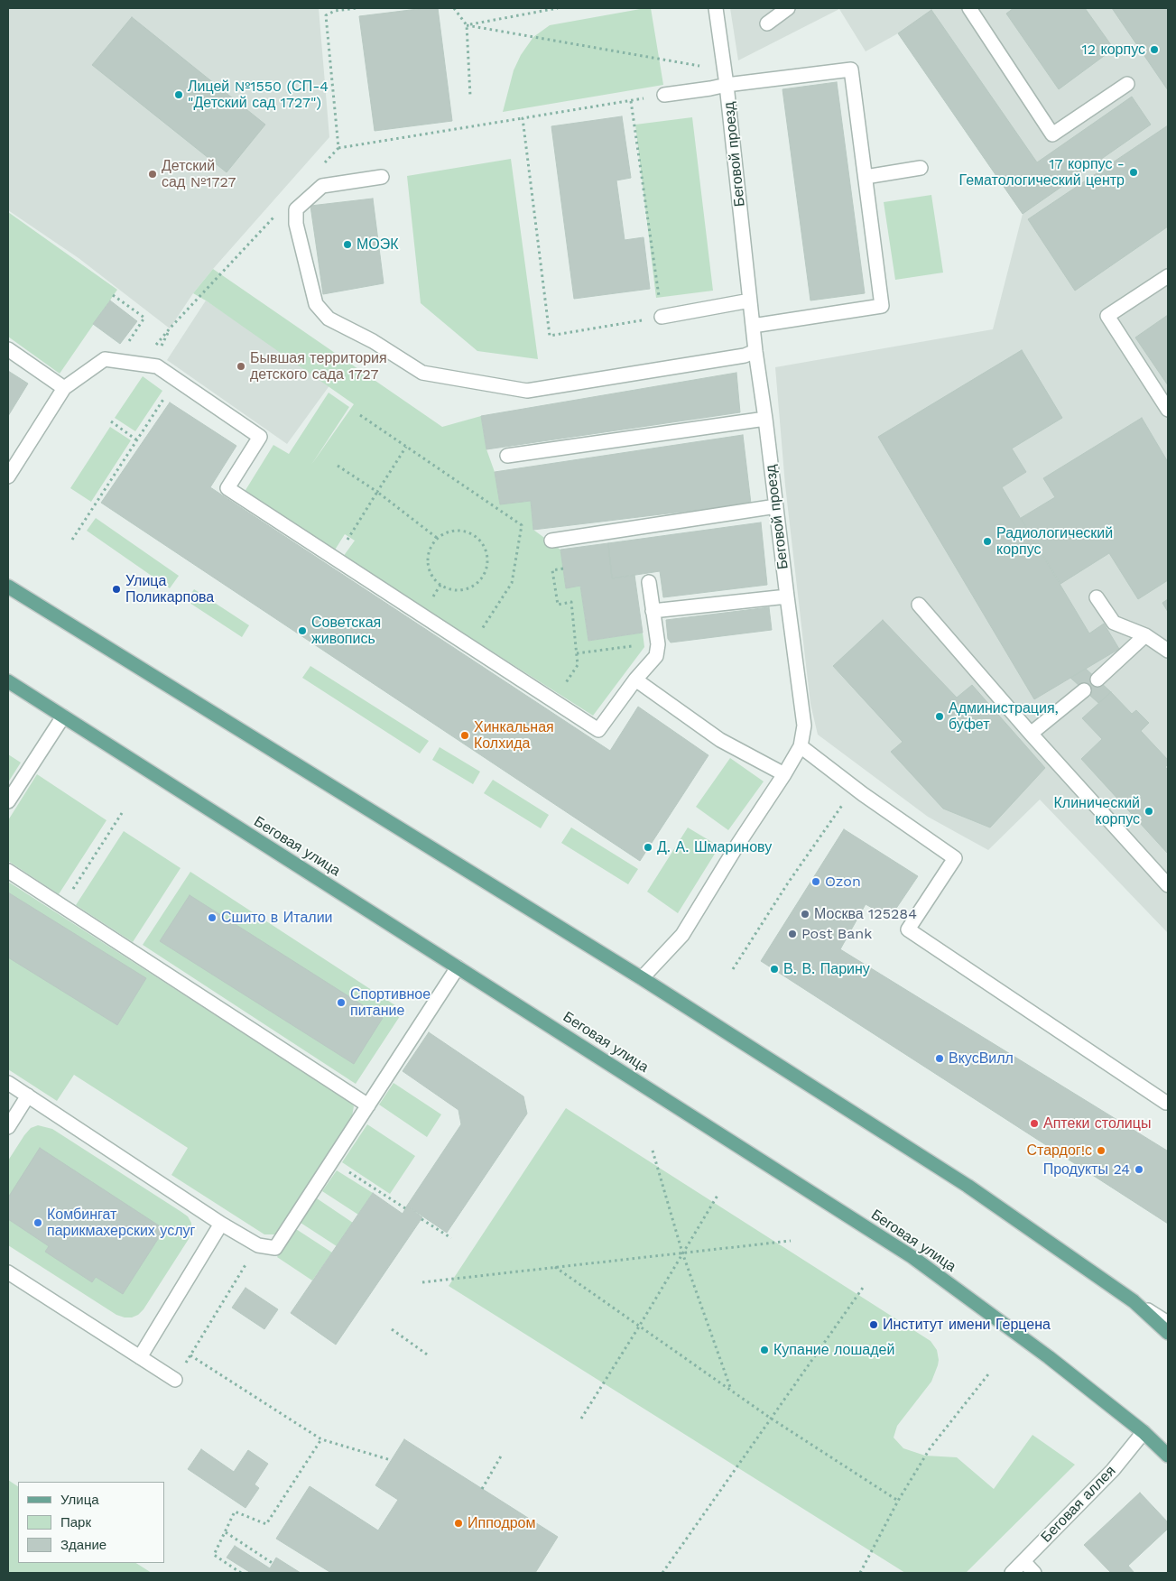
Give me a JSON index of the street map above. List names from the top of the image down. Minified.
{"streets":{"main road":["Беговая улица"],"street":["Беговой проезд","Беговая аллея"]},"crossings":[["Беговая улица","Беговая аллея"]],"places":["12 корпус","Лицей №1550 (СП-4 \"Детский сад 1727\")","17 корпус - Гематологический центр","Детский сад №1727","МОЭК","Бывшая территория детского сада 1727","Радиологический корпус","Улица Поликарпова","Советская живопись","Администрация, буфет","Хинкальная Колхида","Клинический корпус","Д. А. Шмаринову","Ozon","Москва 125284","Сшито в Италии","Post Bank","В. В. Парину","Спортивное питание","ВкусВилл","Аптеки столицы","Стардог!с","Продукты 24","Комбингат парикмахерских услуг","Институт имени Герцена","Купание лошадей","Ипподром"],"legend":["Улица","Парк","Здание"]}
